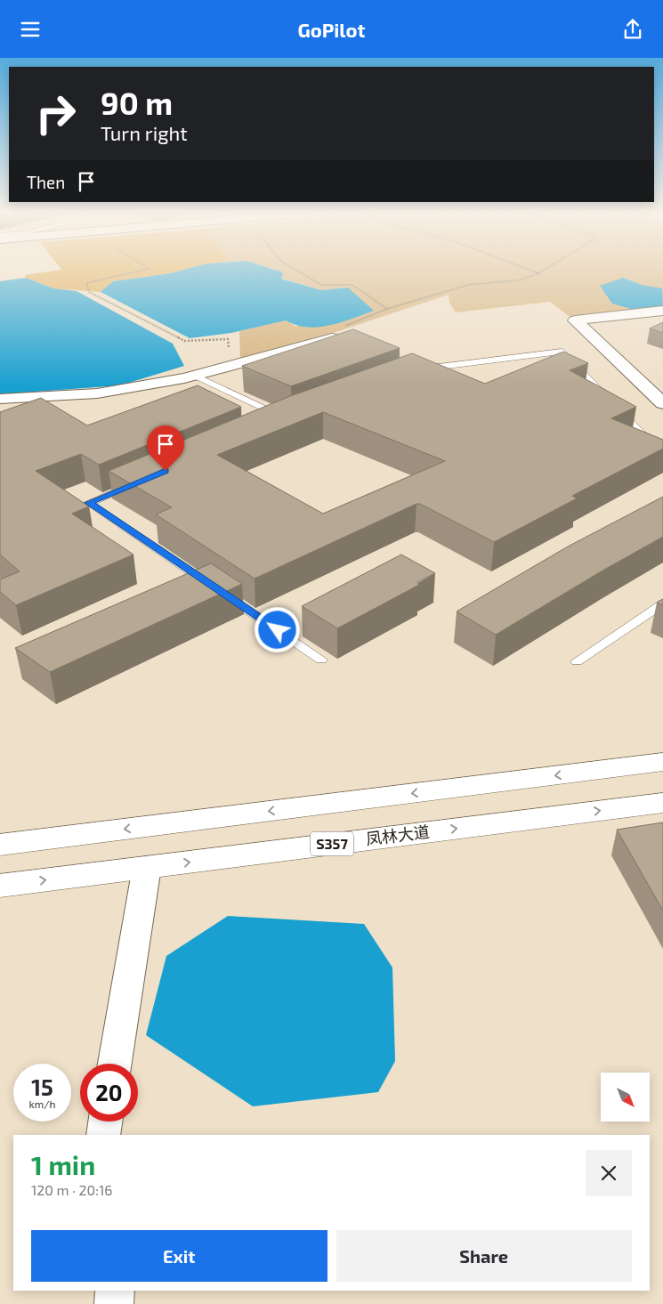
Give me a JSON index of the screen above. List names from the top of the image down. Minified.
{"streets":{"main road":["凤林大道","S357"]},"north":"bottom right","page":{"header":"GoPilot","turn":["90 m","Turn right"],"then":"Then","speed":"15 km/h","limit":"20","heading":["1 min","120 m · 20:16"],"buttons":["Exit","Share"]}}
